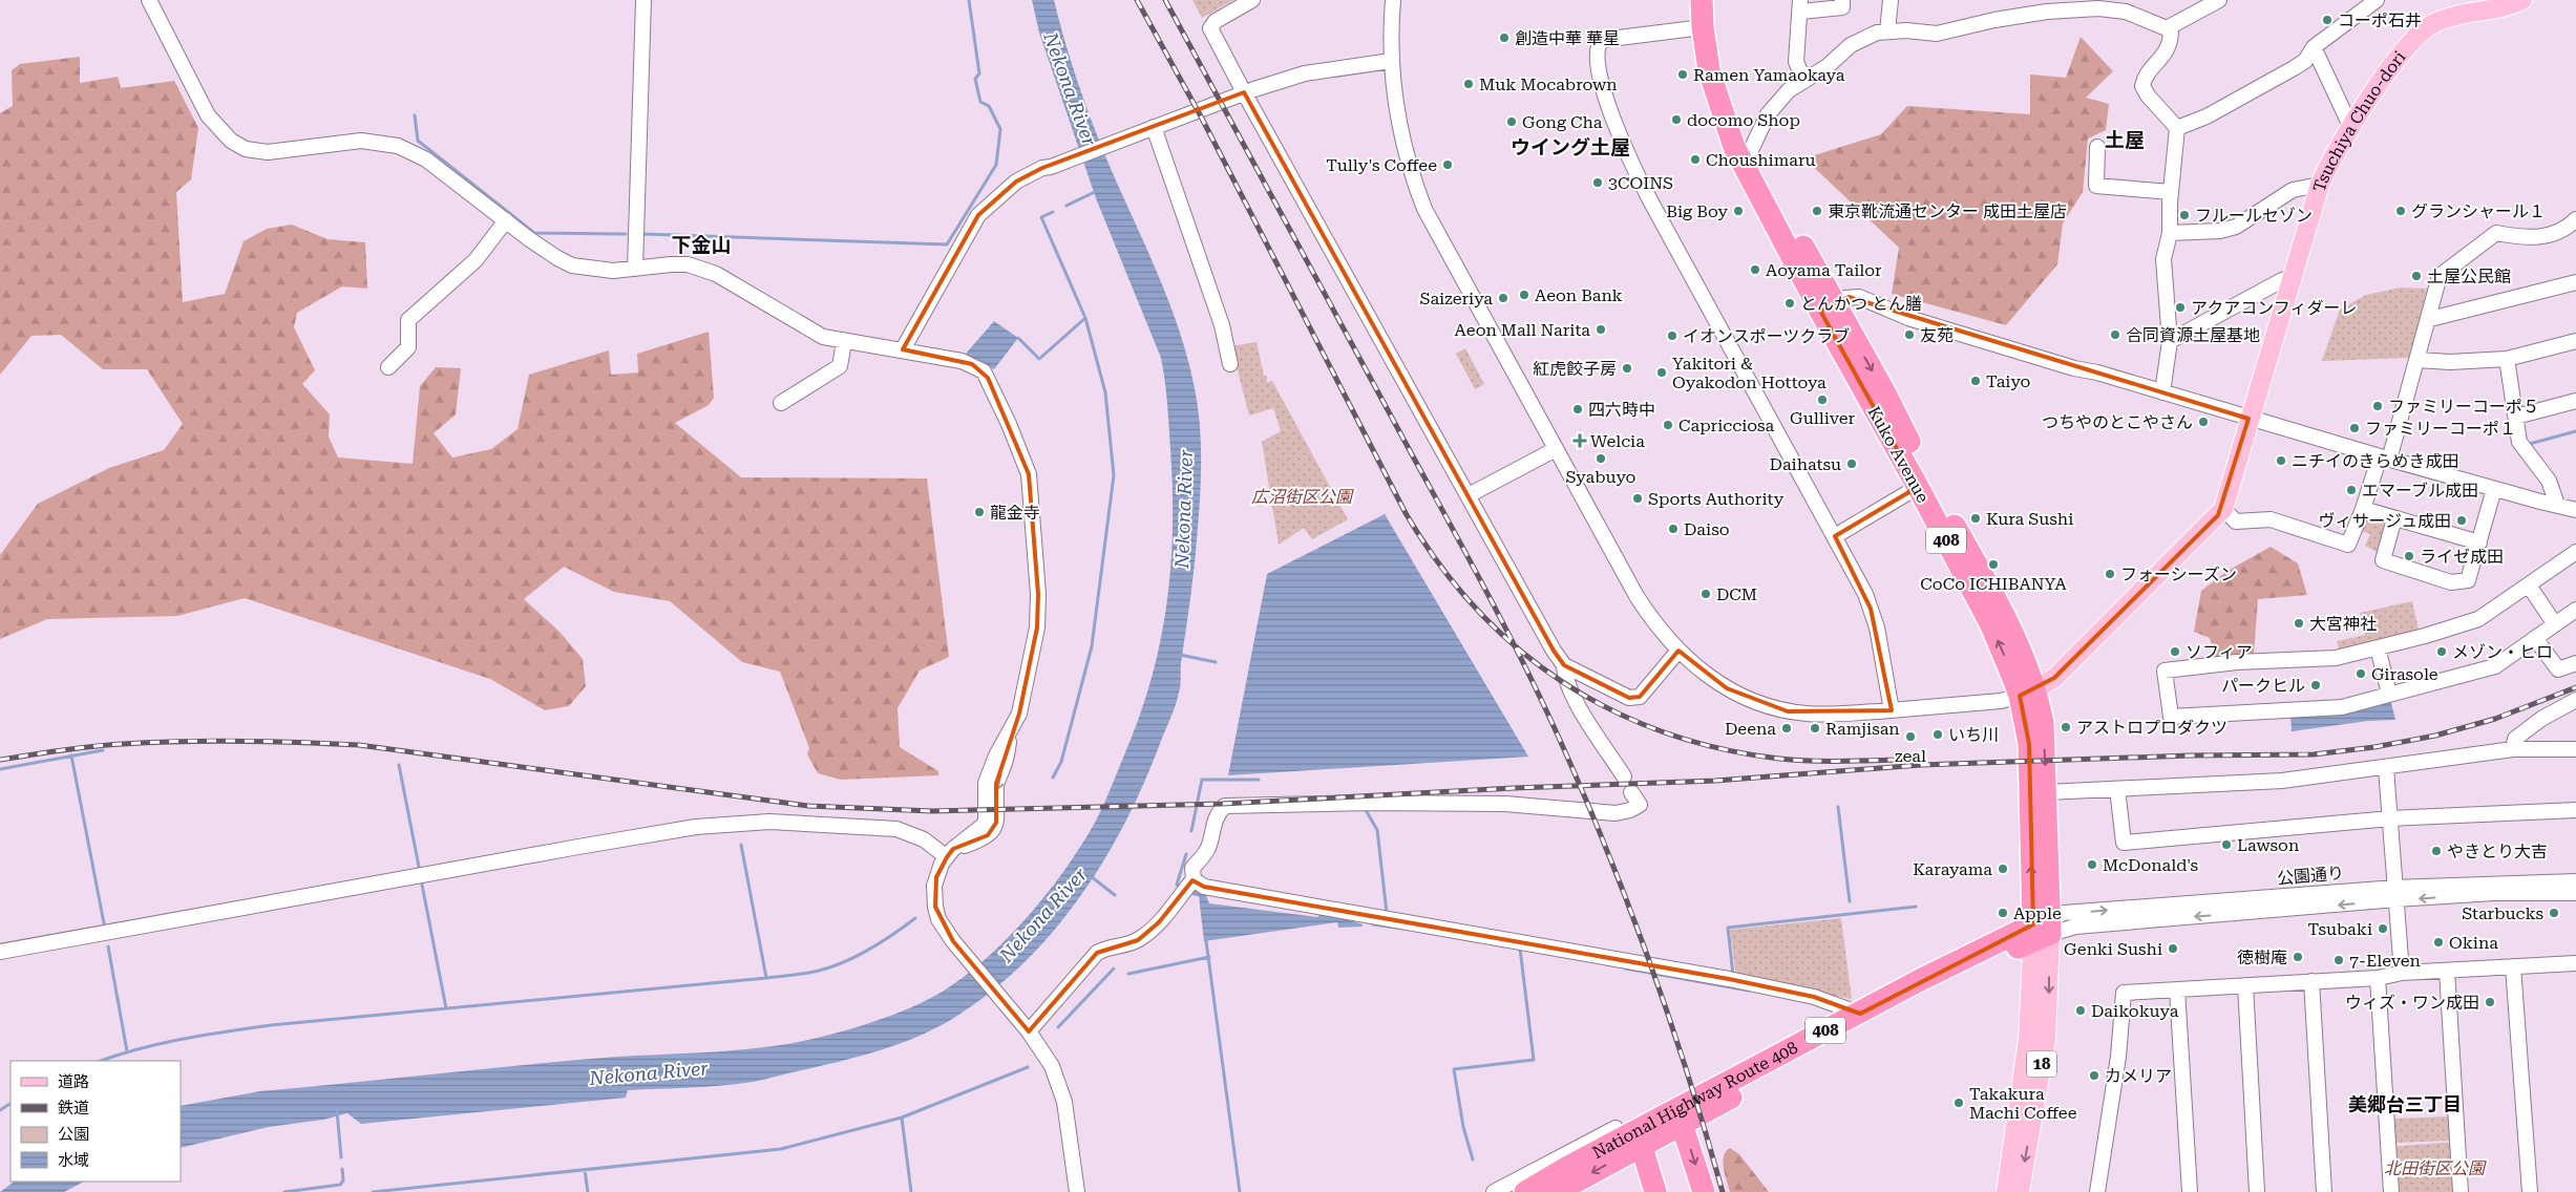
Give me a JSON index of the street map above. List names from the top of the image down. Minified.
{"streets":{"highway":["Kuko Avenue","408","National Highway Route 408"],"main road":["Tsuchiya Chuo-dori","18"],"street":["公園通り"]},"crossings":[["Tsuchiya Chuo-dori","Kuko Avenue"],["Kuko Avenue","公園通り"],["Kuko Avenue","18"],["Kuko Avenue","National Highway Route 408"],["公園通り","18"],["公園通り","National Highway Route 408"],["18","National Highway Route 408"]],"districts":["土屋","ウイング土屋","下金山","美郷台三丁目"],"water":["Nekona River"],"parks":["広沼街区公園","北田街区公園"],"places":{"other":["コーポ石井","創造中華 華星","Ramen Yamaokaya","Muk Mocabrown","docomo Shop","Gong Cha","Choushimaru","Tully's Coffee","3COINS","Big Boy","東京靴流通センター 成田土屋店","グランシャール１","フルールセゾン","Aoyama Tailor","土屋公民館","Aeon Bank","Saizeriya","とんかつ とん膳","アクアコンフィダーレ","Aeon Mall Narita","友苑","合同資源土屋基地","イオンスポーツクラブ","紅虎餃子房","Yakitori & Oyakodon Hottoya","Taiyo","Gulliver","ファミリーコーポ５","四六時中","つちやのとこやさん","Capricciosa","ファミリーコーポ１","Syabuyo","ニチイのきらめき成田","Daihatsu","エマーブル成田","Sports Authority","龍金寺","Kura Sushi","ヴィサージュ成田","Daiso","ライゼ成田","CoCo ICHIBANYA","フォーシーズン","DCM","大宮神社","ソフィア","メゾン・ヒロ","Girasole","パークヒル","アストロプロダクツ","Deena","Ramjisan","いち川","zeal","Lawson","やきとり大吉","McDonald's","Karayama","Apple","Starbucks","Tsubaki","Okina","Genki Sushi","徳樹庵","7-Eleven","ウィズ・ワン成田","Daikokuya","カメリア","Takakura Machi Coffee"],"health":["Welcia"]},"legend":["道路","鉄道","公園","水域"]}
